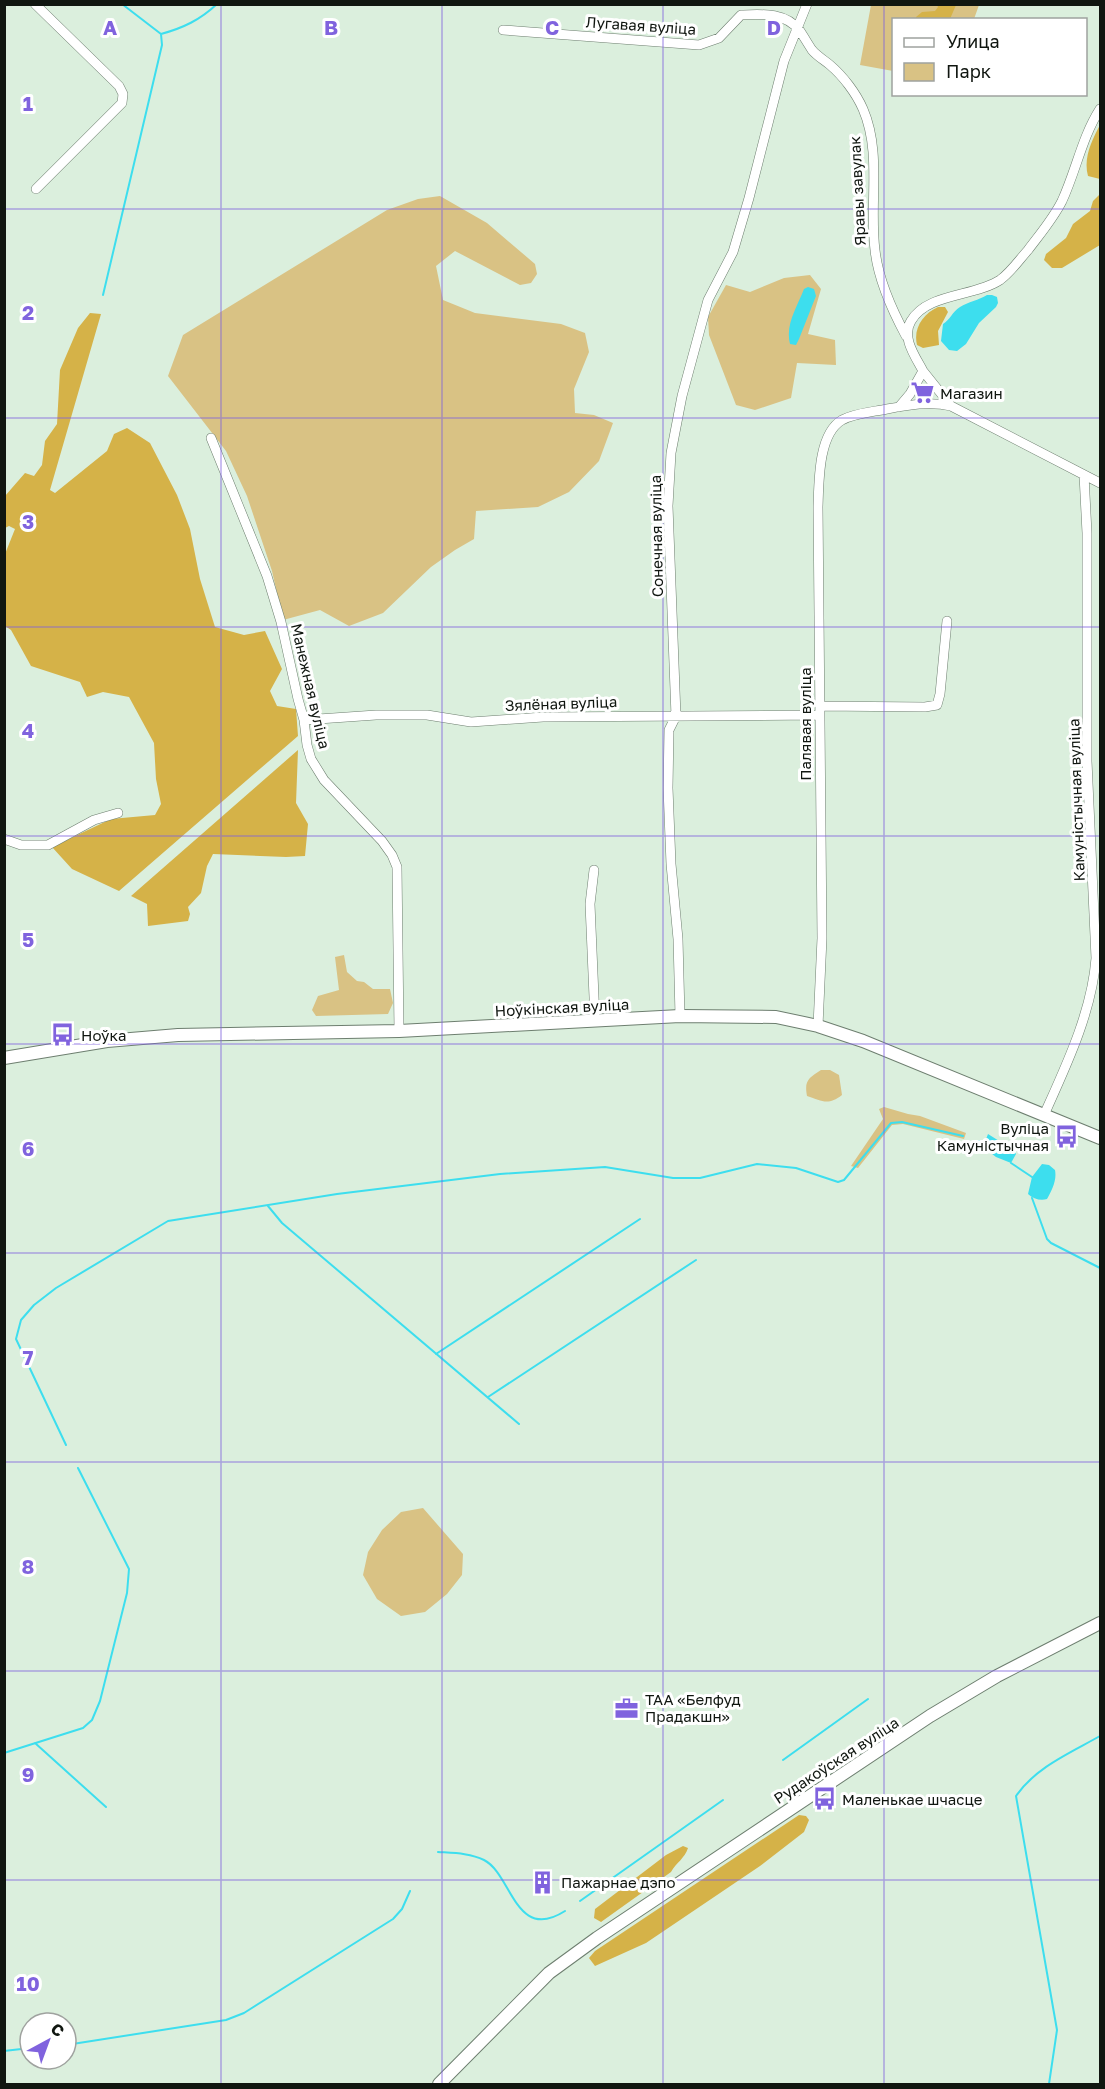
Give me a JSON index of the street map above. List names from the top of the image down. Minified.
{"streets":{"main road":["Ноўкінская вуліца","Рудакоўская вуліца"],"street":["Лугавая вуліца","Яравы завулак","Сонечная вуліца","Манежная вуліца","Зялёная вуліца","Палявая вуліца","Камуністычная вуліца"]},"crossings":[["Лугавая вуліца","Яравы завулак"],["Лугавая вуліца","Сонечная вуліца"],["Яравы завулак","Сонечная вуліца"],["Сонечная вуліца","Зялёная вуліца"],["Сонечная вуліца","Ноўкінская вуліца"],["Манежная вуліца","Зялёная вуліца"],["Манежная вуліца","Ноўкінская вуліца"],["Зялёная вуліца","Палявая вуліца"],["Палявая вуліца","Ноўкінская вуліца"],["Камуністычная вуліца","Ноўкінская вуліца"]],"places":{"supermarket":["Магазин"],"bus stop":["Ноўка","Вуліца Камуністычная","Маленькае шчасце"],"office":["ТАА «Белфуд Прадакшн»"],"building":["Пажарнае дэпо"]},"legend":["Улица","Парк"],"north":"top right","grid":{"columns":["A","B","C","D"],"rows":["1","2","3","4","5","6","7","8","9","10"]}}
